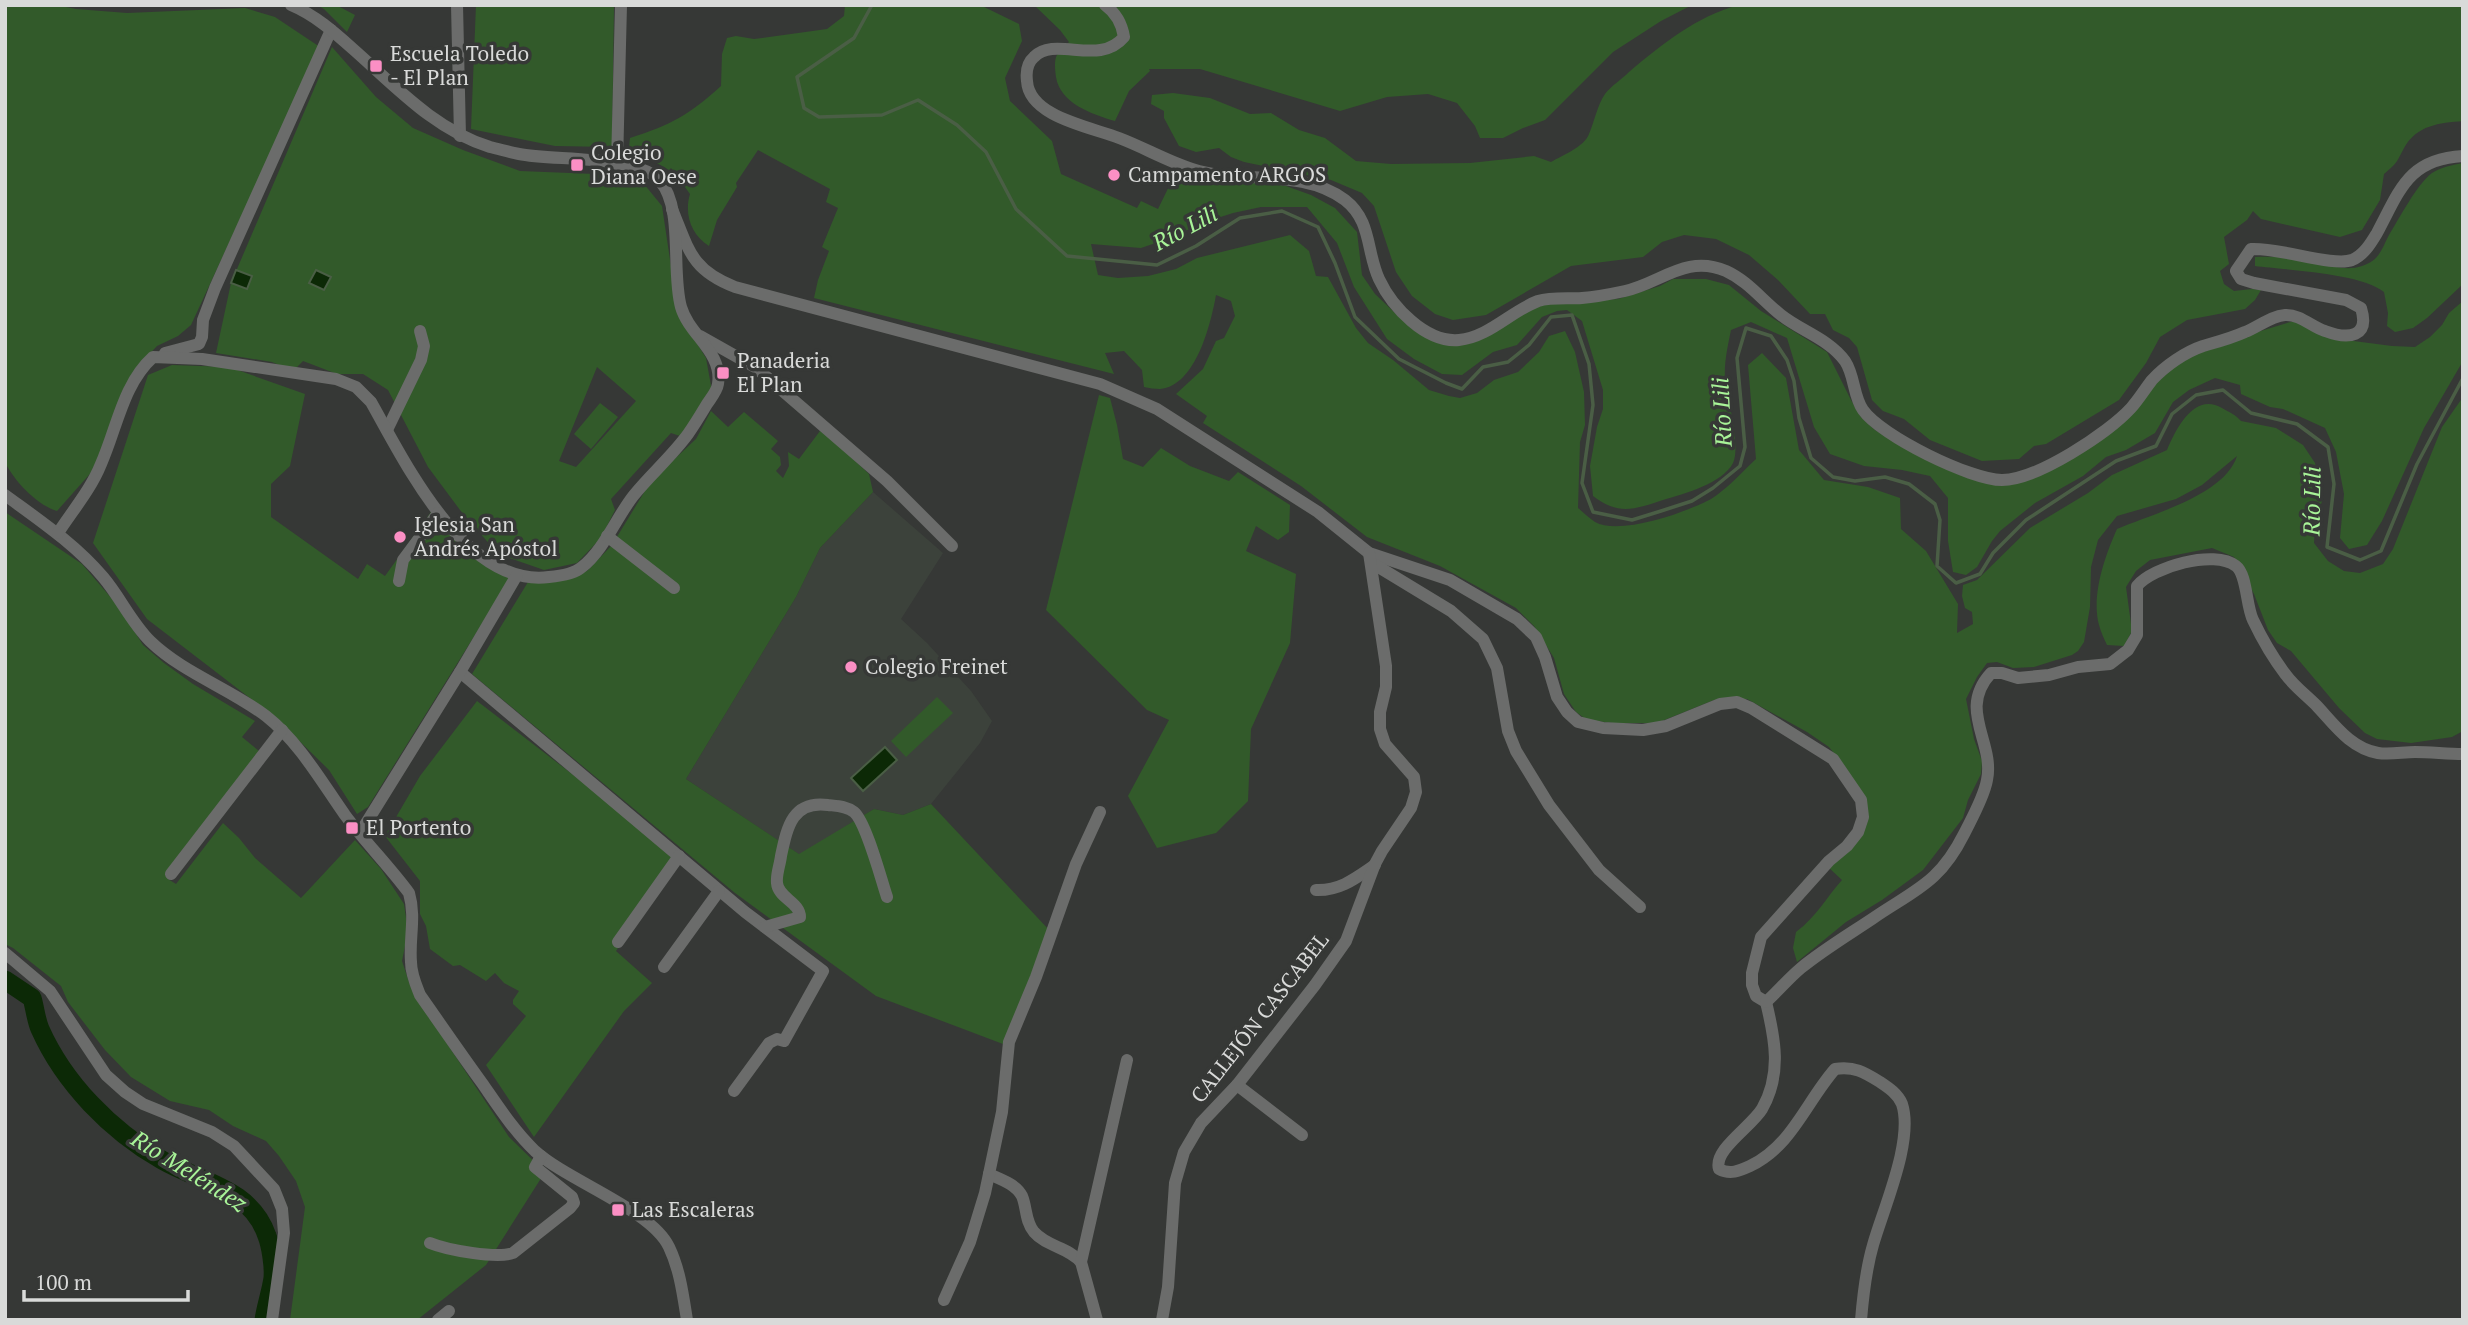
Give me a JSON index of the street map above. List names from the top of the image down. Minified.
{"streets":{"street":["CALLEJÓN CASCABEL"]},"water":["Río Lili","Río Meléndez"],"places":{"transit":["Escuela Toledo - El Plan","Colegio Diana Oese","Panaderia El Plan","El Portento","Las Escaleras"],"other":["Campamento ARGOS","Iglesia San Andrés Apóstol","Colegio Freinet"]},"scale_bar":"100 m"}
